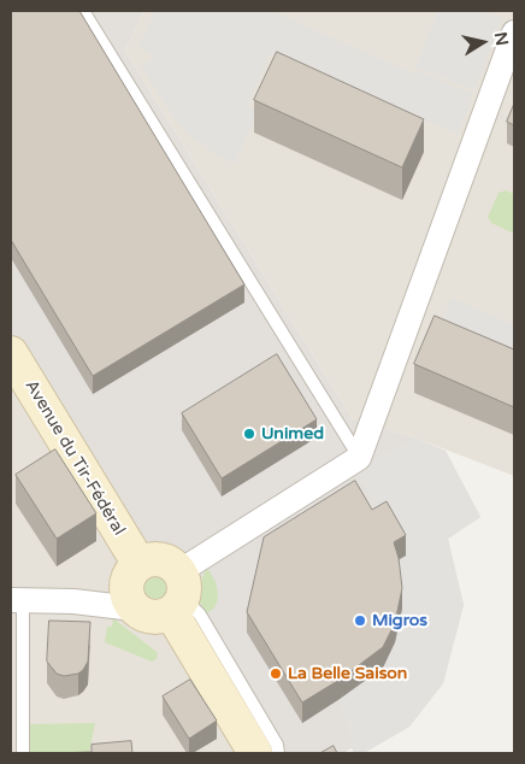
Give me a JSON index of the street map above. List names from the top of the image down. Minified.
{"streets":{"street":["Avenue du Tir-Fédéral"]},"places":["Unimed","Migros","La Belle Saison"],"north":"right"}
